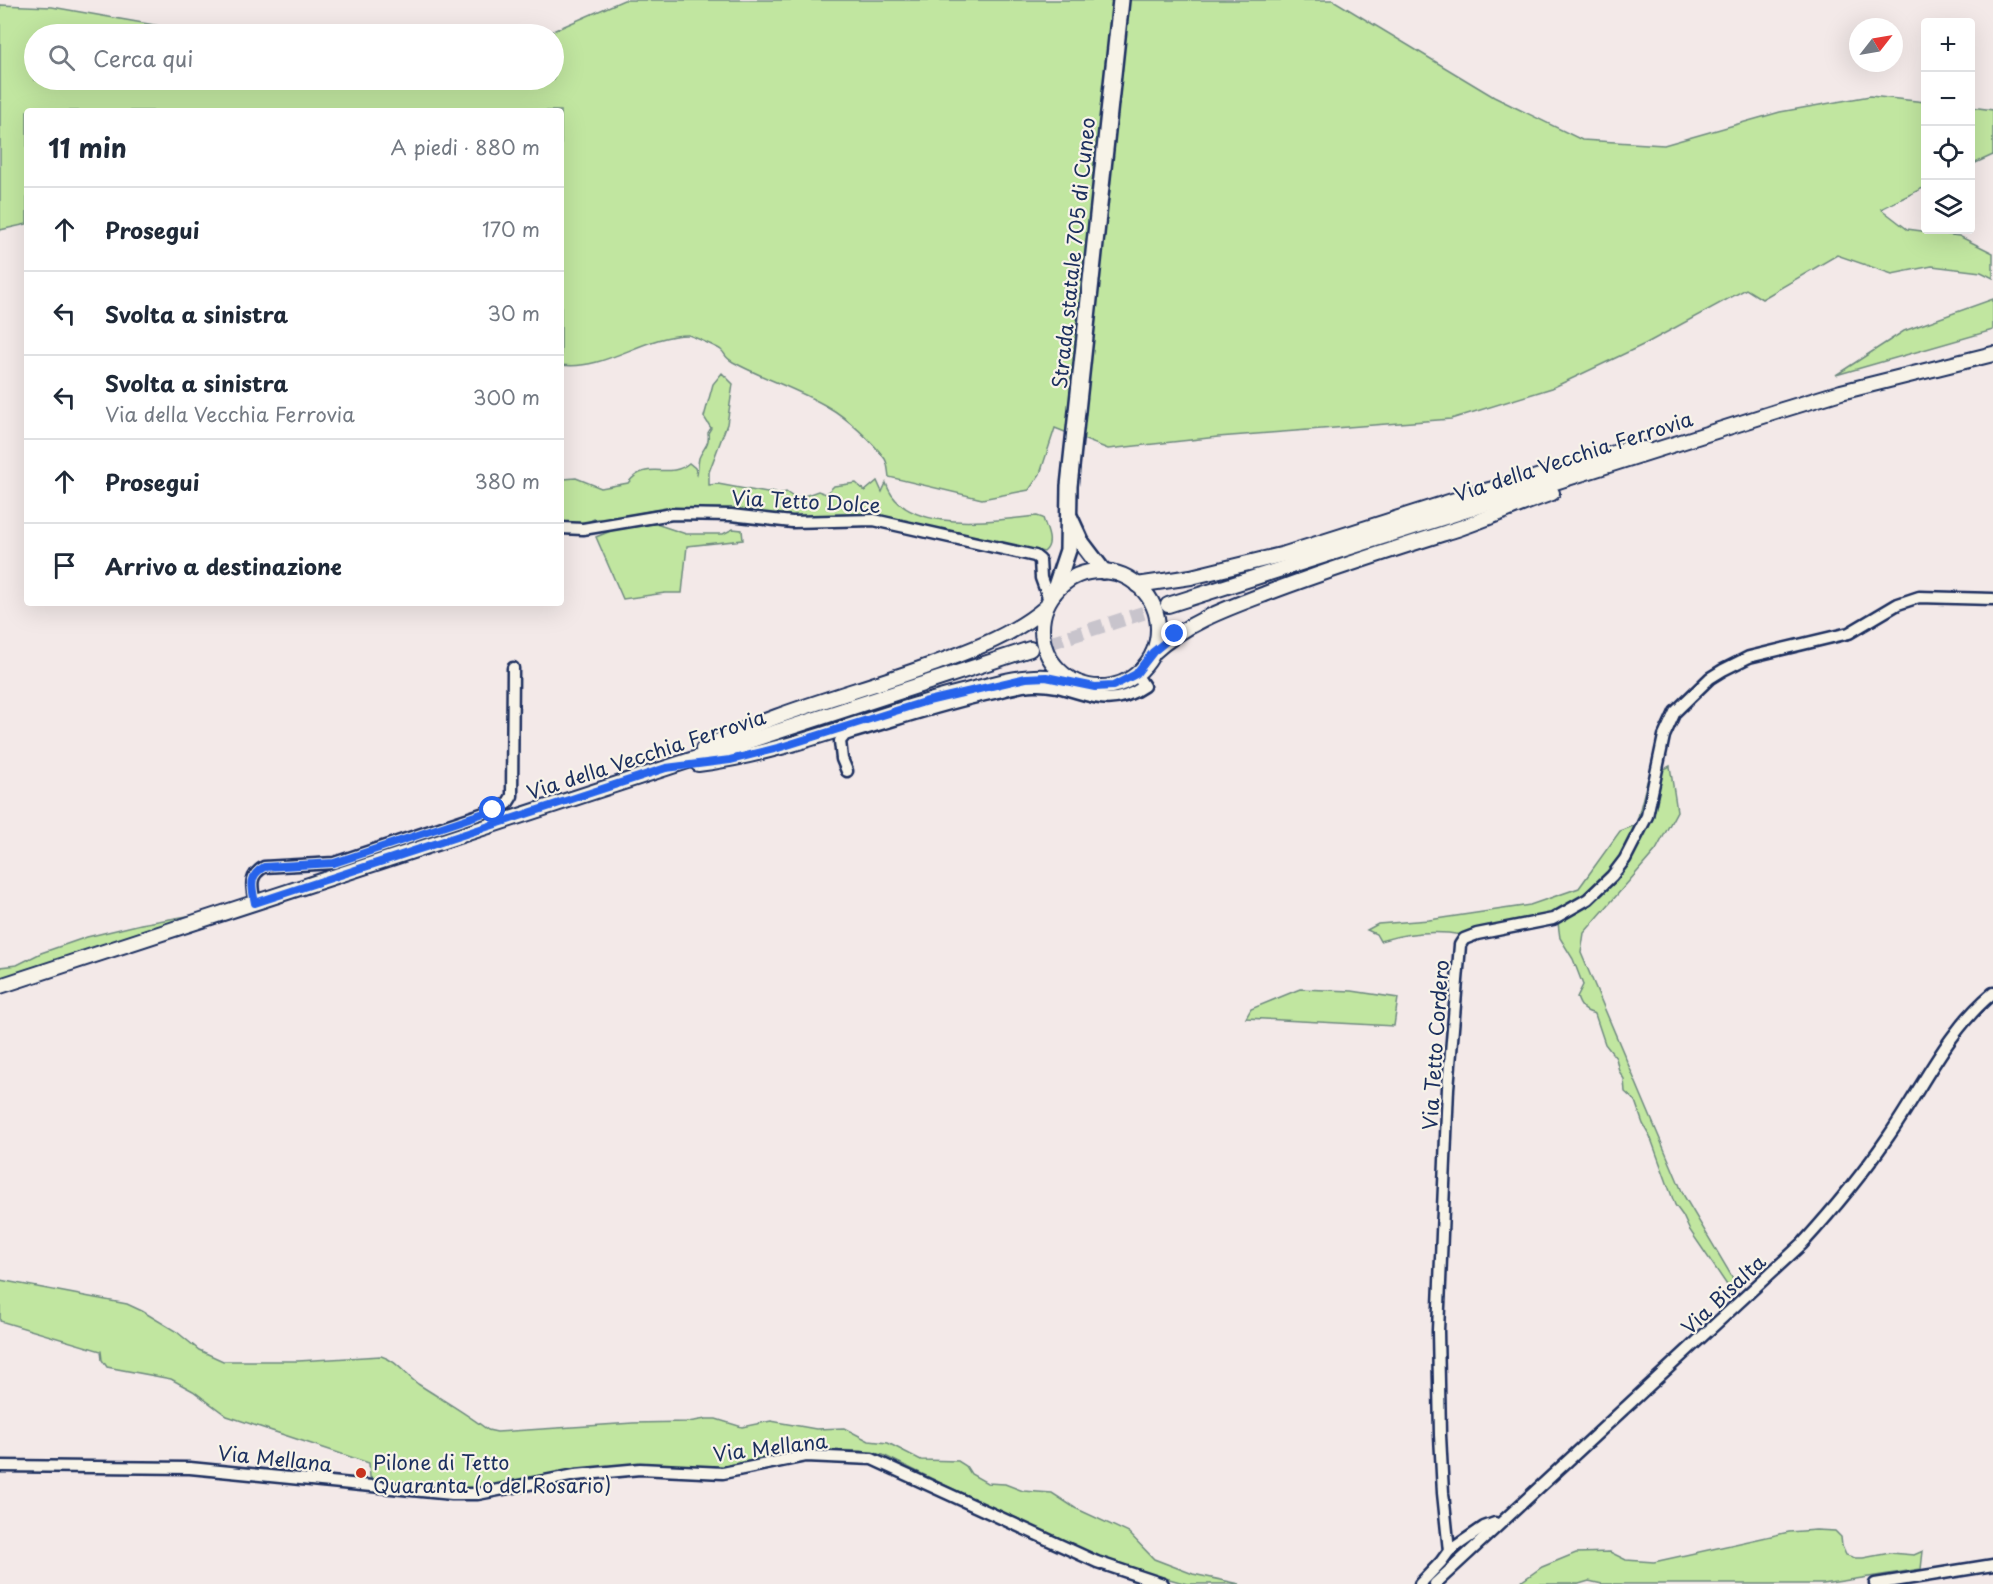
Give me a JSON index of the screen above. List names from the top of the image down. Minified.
{"streets":{"highway":["Strada statale 705 di Cuneo"],"main road":["Via della Vecchia Ferrovia"],"street":["Via Tetto Dolce","Via Tetto Cordero","Via Bisalta","Via Mellana"]},"crossings":[["Strada statale 705 di Cuneo","Via Tetto Dolce"]],"places":["Pilone di Tetto Quaranta (o del Rosario)"],"north":"top right","page":{"map_buttons":["+","−"],"search":"Cerca qui","heading":["11 min","A piedi · 880 m"],"list":[["Prosegui","170 m"],["Svolta a sinistra","30 m"],["Svolta a sinistra","Via della Vecchia Ferrovia","300 m"],["Prosegui","380 m"],"Arrivo a destinazione"]}}
